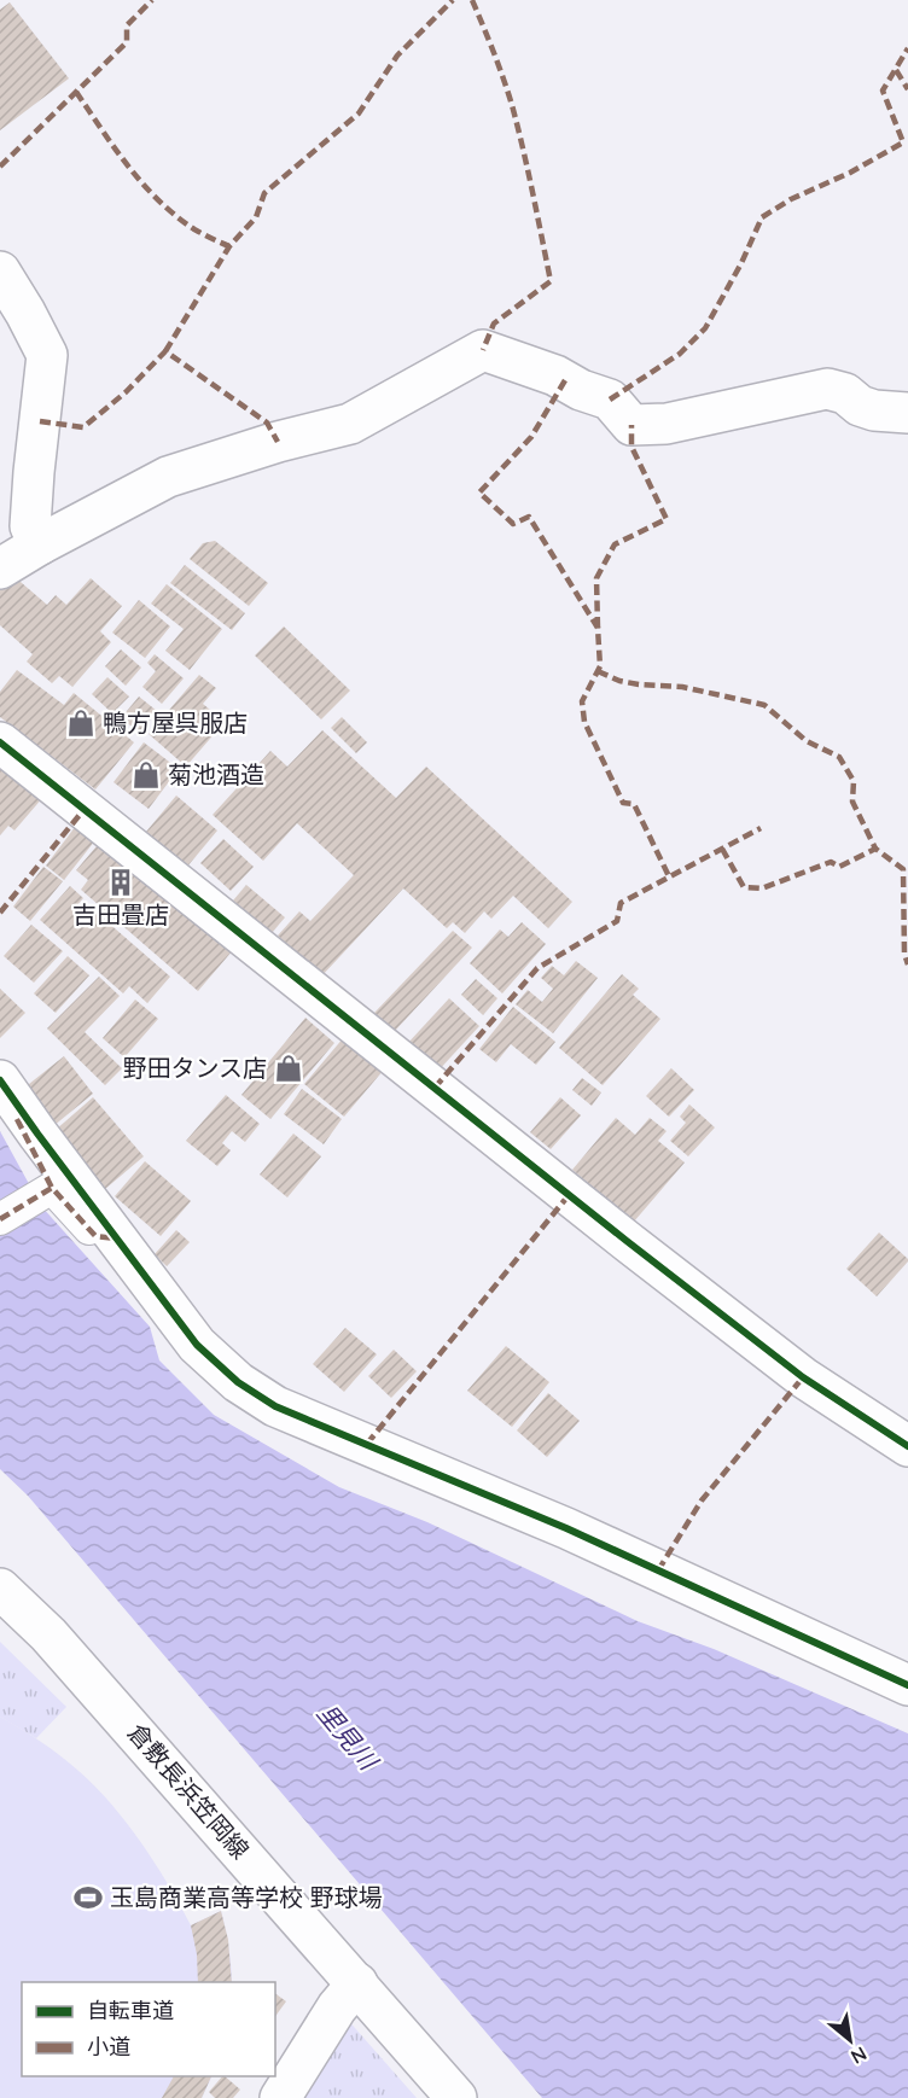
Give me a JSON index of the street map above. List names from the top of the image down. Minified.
{"streets":{"street":["倉敷長浜笠岡線"]},"water":["里見川"],"places":{"shop":["鴨方屋呉服店","菊池酒造","野田タンス店"],"building":["吉田畳店"],"sports":["玉島商業高等学校 野球場"]},"legend":["自転車道","小道"],"north":"bottom right"}
